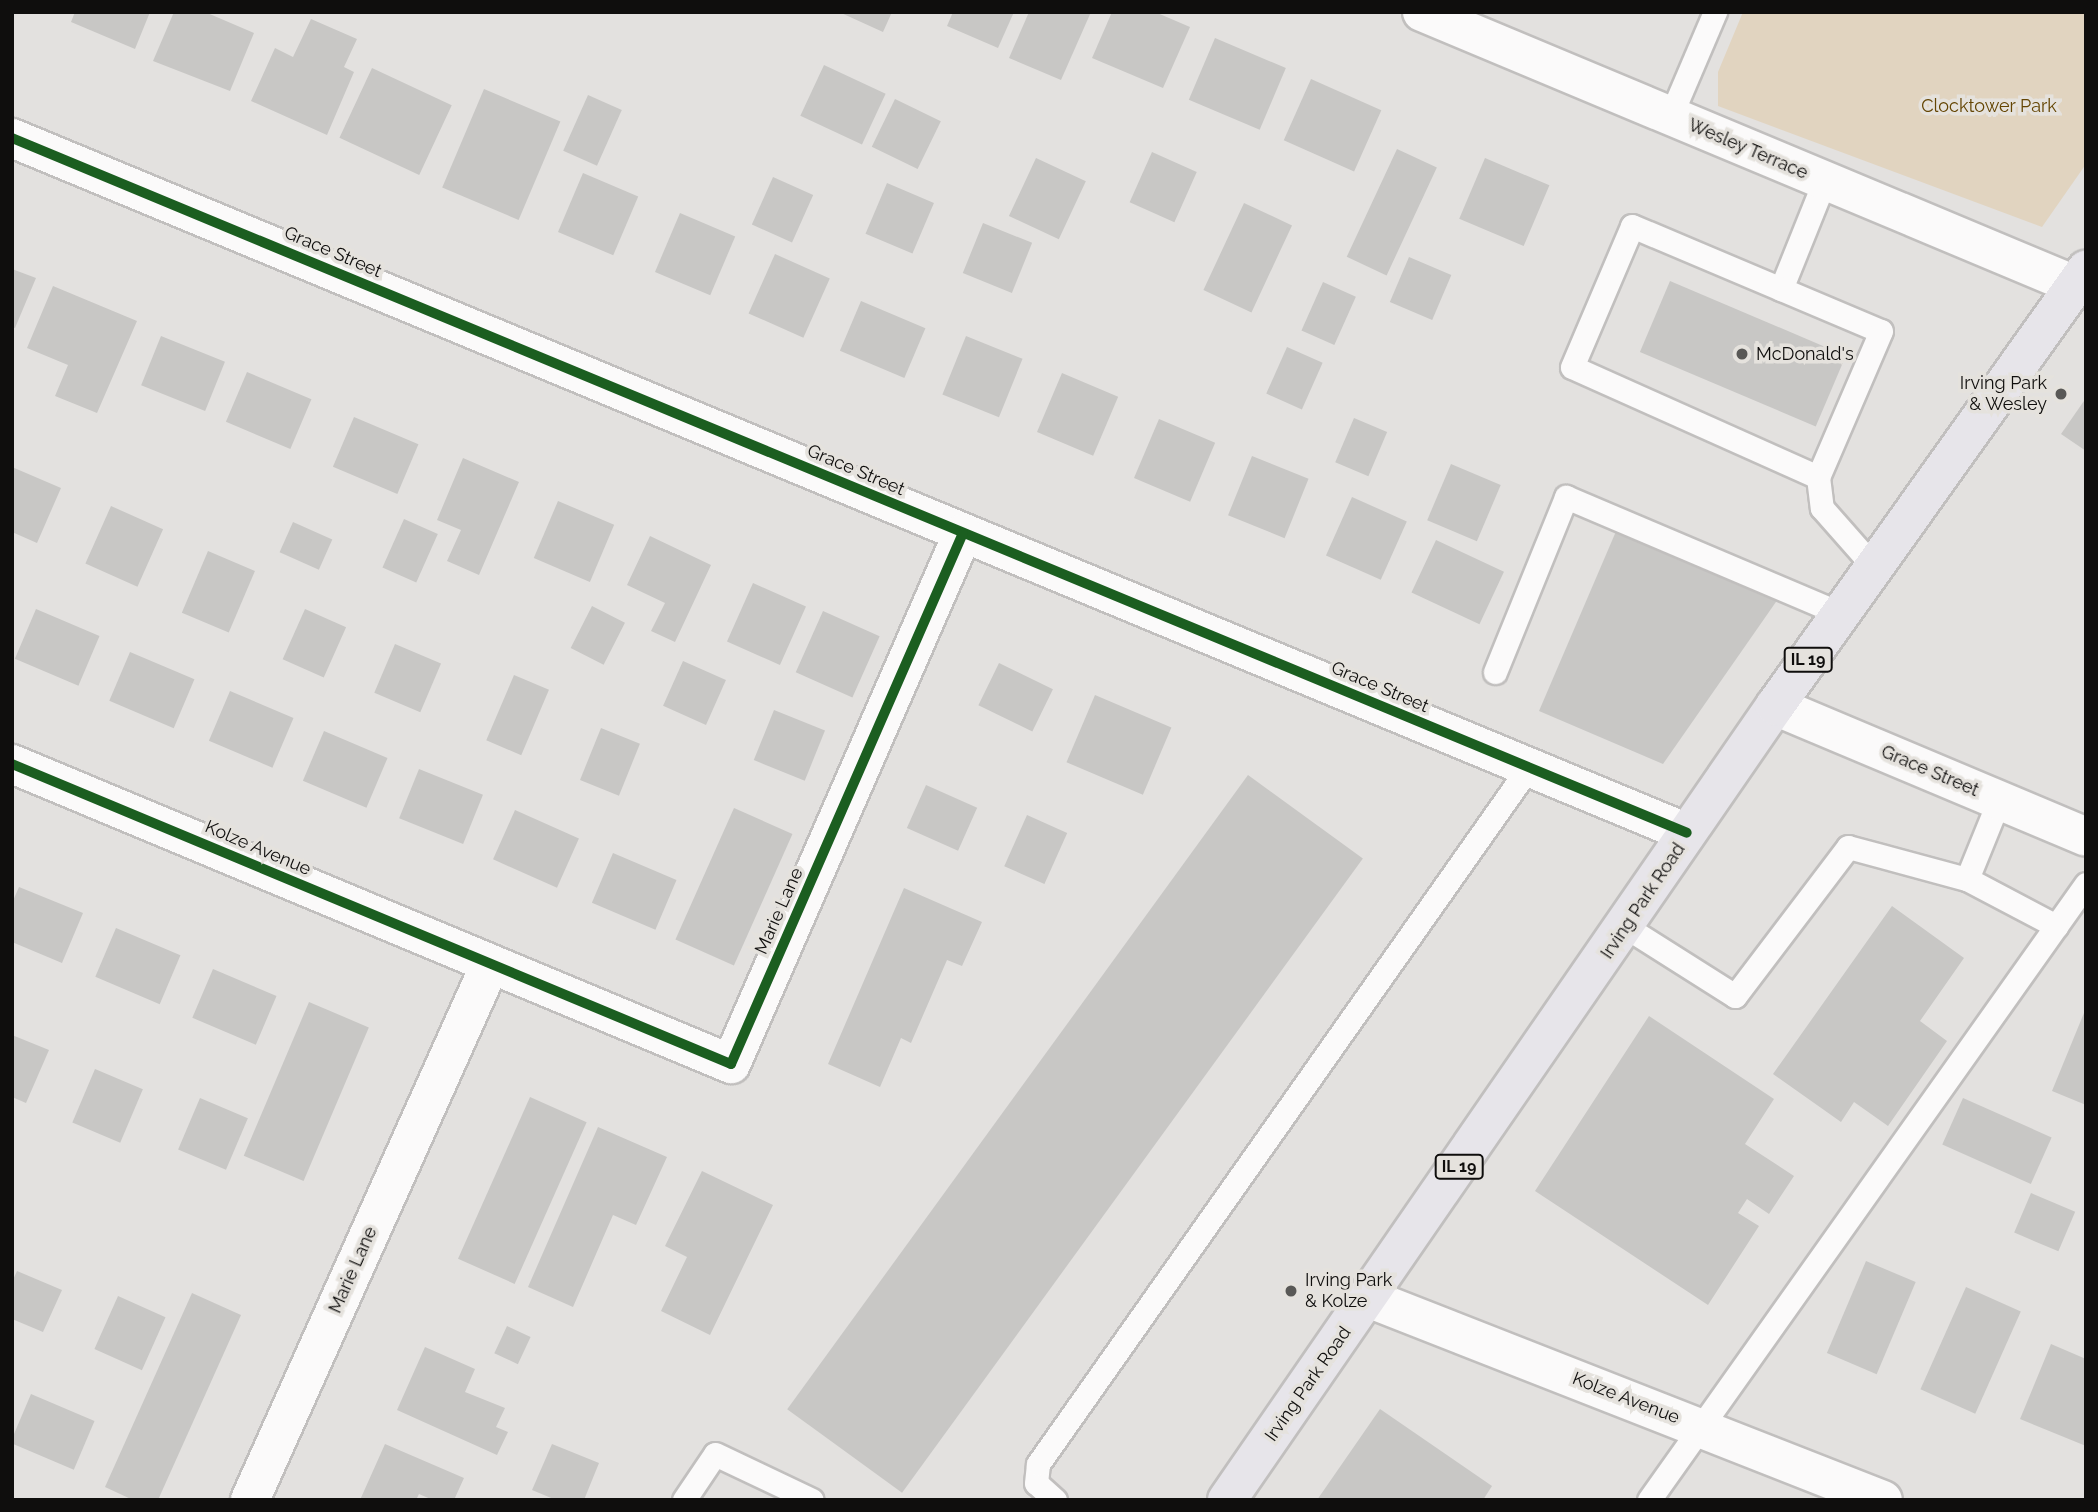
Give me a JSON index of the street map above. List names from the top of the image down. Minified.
{"streets":{"main road":["IL 19","Irving Park Road"],"street":["Wesley Terrace","Grace Street","Kolze Avenue","Marie Lane"]},"crossings":[["Wesley Terrace","Irving Park Road"],["Grace Street","Irving Park Road"],["Grace Street","Marie Lane"],["Kolze Avenue","Irving Park Road"],["Kolze Avenue","Marie Lane"]],"parks":["Clocktower Park"],"places":["McDonald's","Irving Park & Wesley","Irving Park & Kolze"]}
